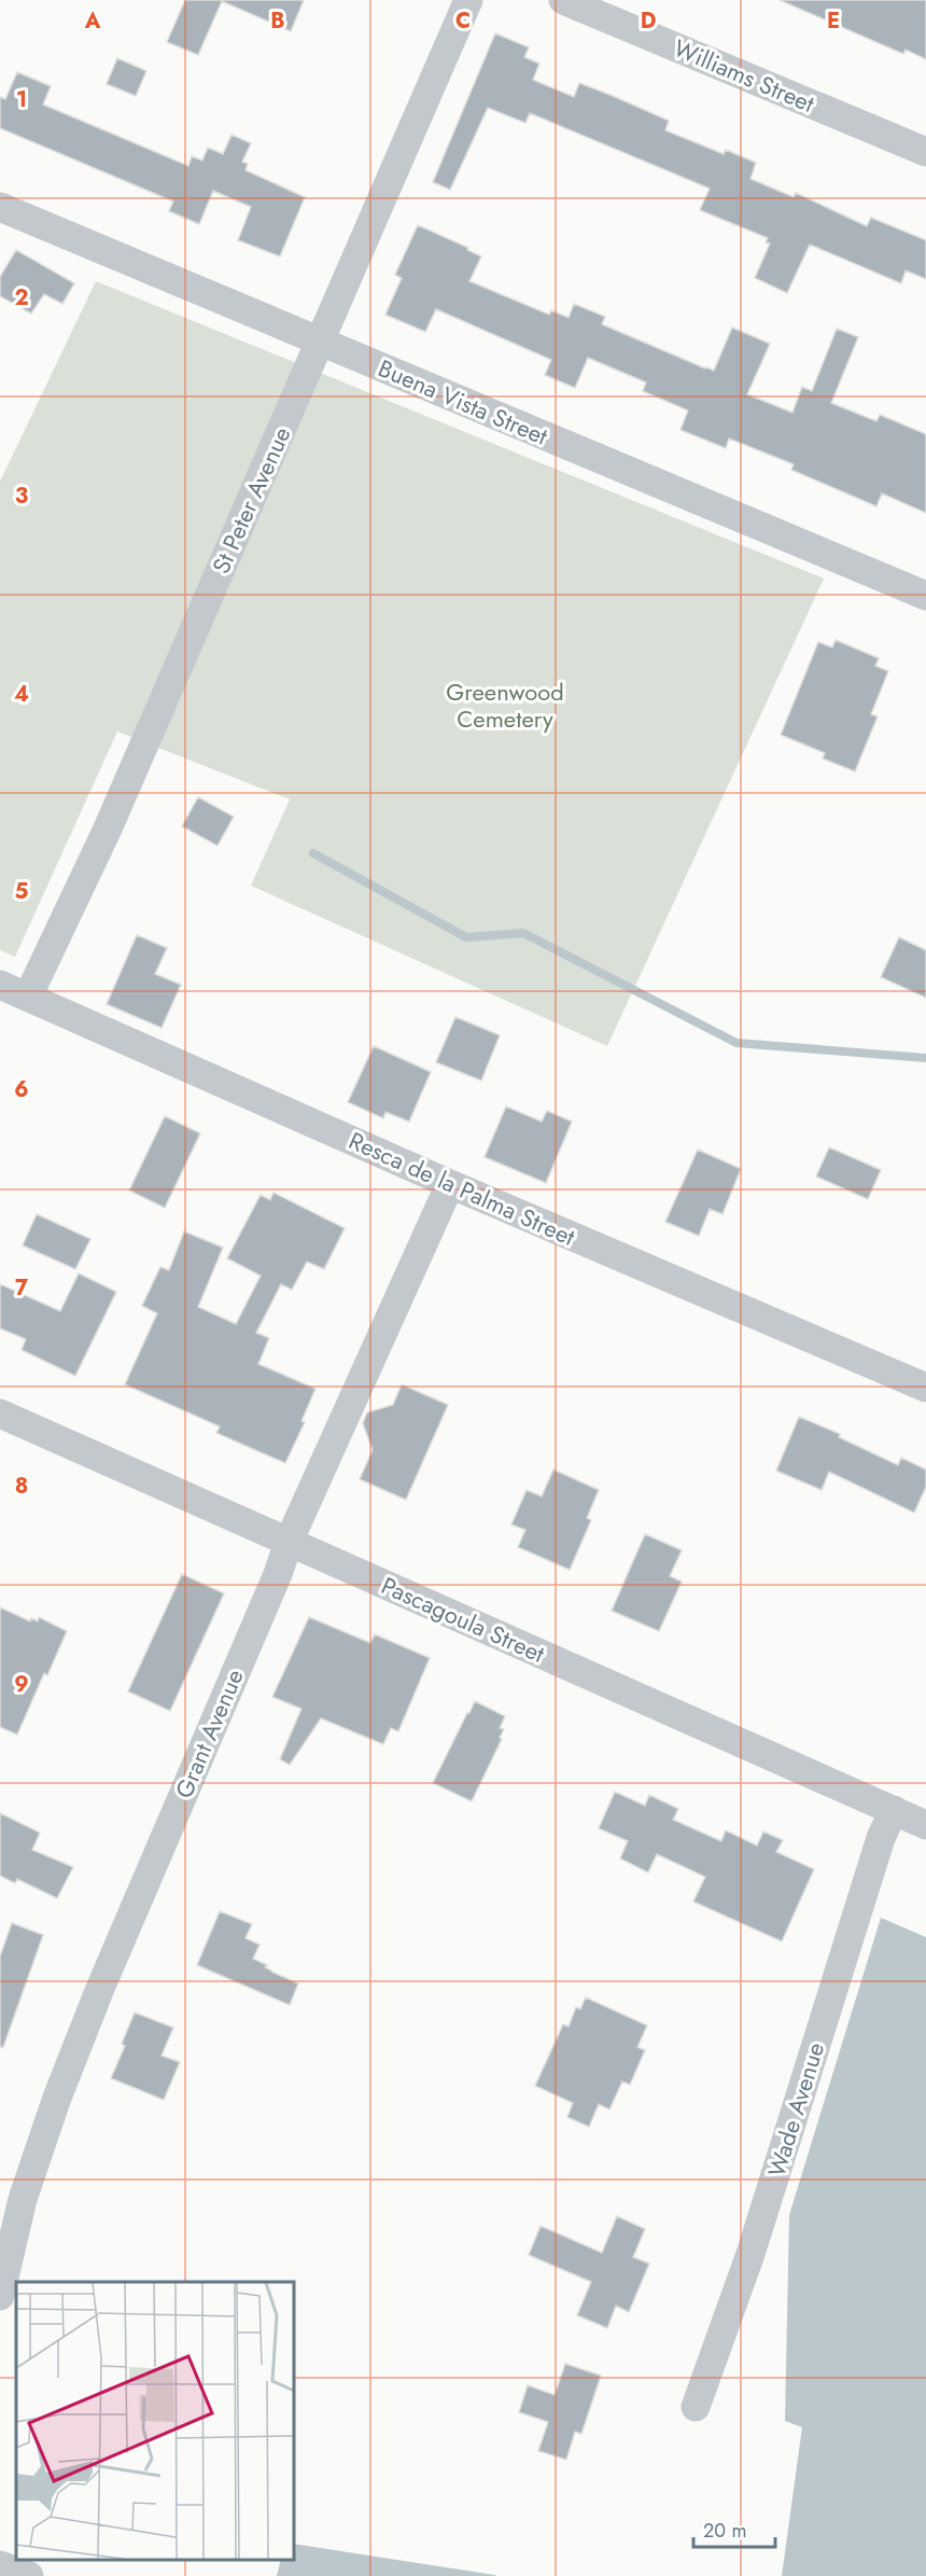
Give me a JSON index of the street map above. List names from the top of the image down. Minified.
{"streets":{"street":["Williams Street","Buena Vista Street","St Peter Avenue","Resca de la Palma Street","Pascagoula Street","Grant Avenue","Wade Avenue"]},"crossings":[["Buena Vista Street","St Peter Avenue"],["St Peter Avenue","Resca de la Palma Street"],["Resca de la Palma Street","Grant Avenue"],["Pascagoula Street","Grant Avenue"],["Pascagoula Street","Wade Avenue"]],"parks":["Greenwood Cemetery"],"scale_bar":"20 m","grid":{"columns":["A","B","C","D","E"],"rows":["1","2","3","4","5","6","7","8","9"]}}
